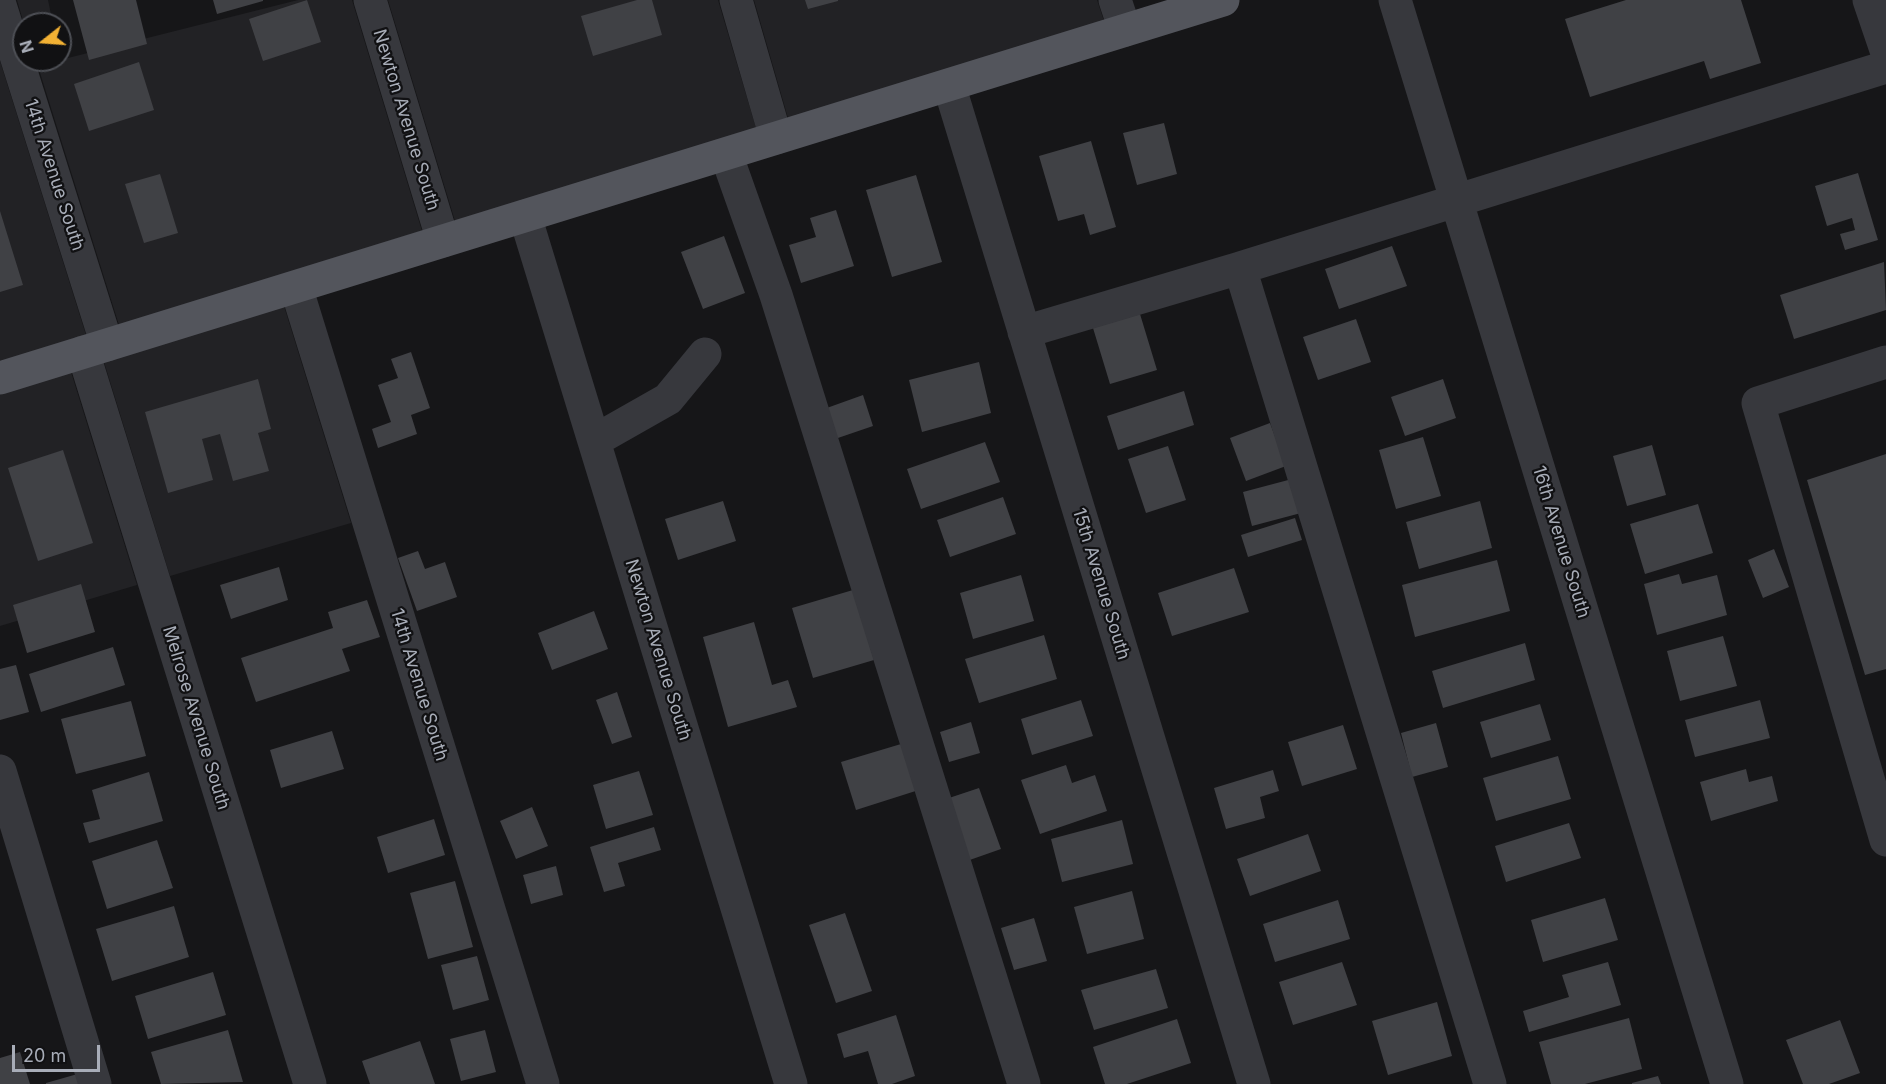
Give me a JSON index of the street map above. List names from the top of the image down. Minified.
{"streets":{"street":["Newton Avenue South","14th Avenue South","16th Avenue South","15th Avenue South","Melrose Avenue South"]},"crossings":[["14th Avenue South","Melrose Avenue South"]],"scale_bar":"20 m","north":"left"}
